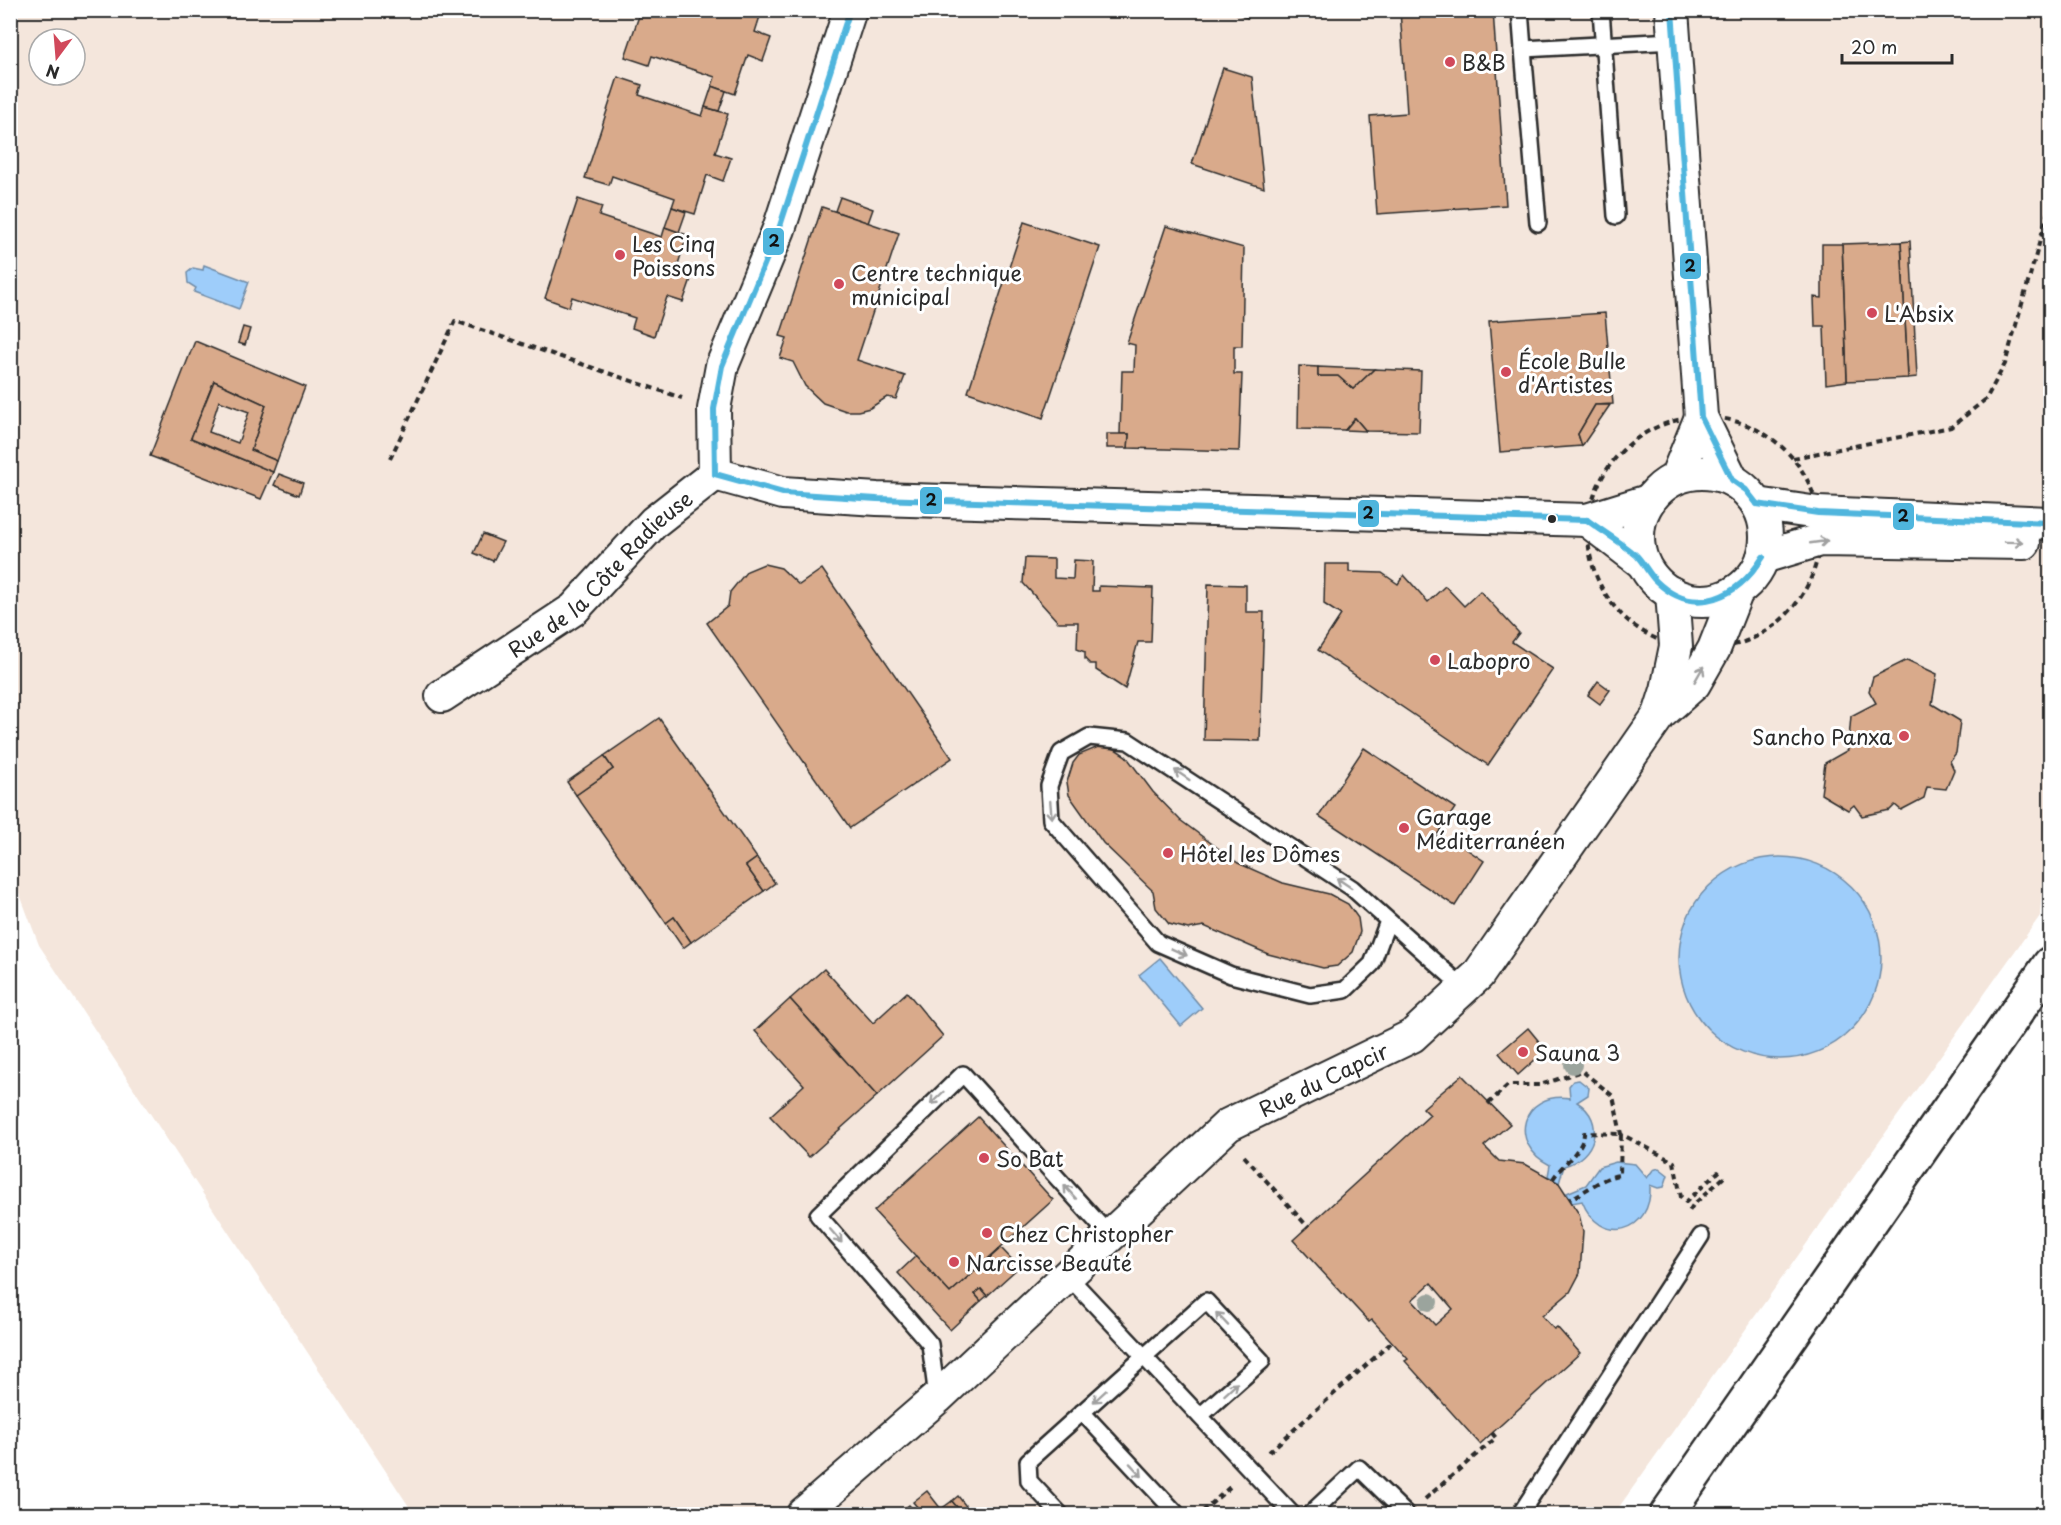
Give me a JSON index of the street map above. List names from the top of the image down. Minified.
{"streets":{"street":["Rue de la Côte Radieuse","Rue du Capcir"]},"crossings":[["Rue de la Côte Radieuse","Rue du Capcir"]],"places":["B&B","Les Cinq Poissons","Centre technique municipal","L'Absix","École Bulle d'Artistes","Labopro","Sancho Panxa","Garage Méditerranéen","Hôtel les Dômes","Sauna 3","So Bat","Chez Christopher","Narcisse Beauté"],"lines":["transit line 2"],"scale_bar":"20 m","north":"bottom"}
